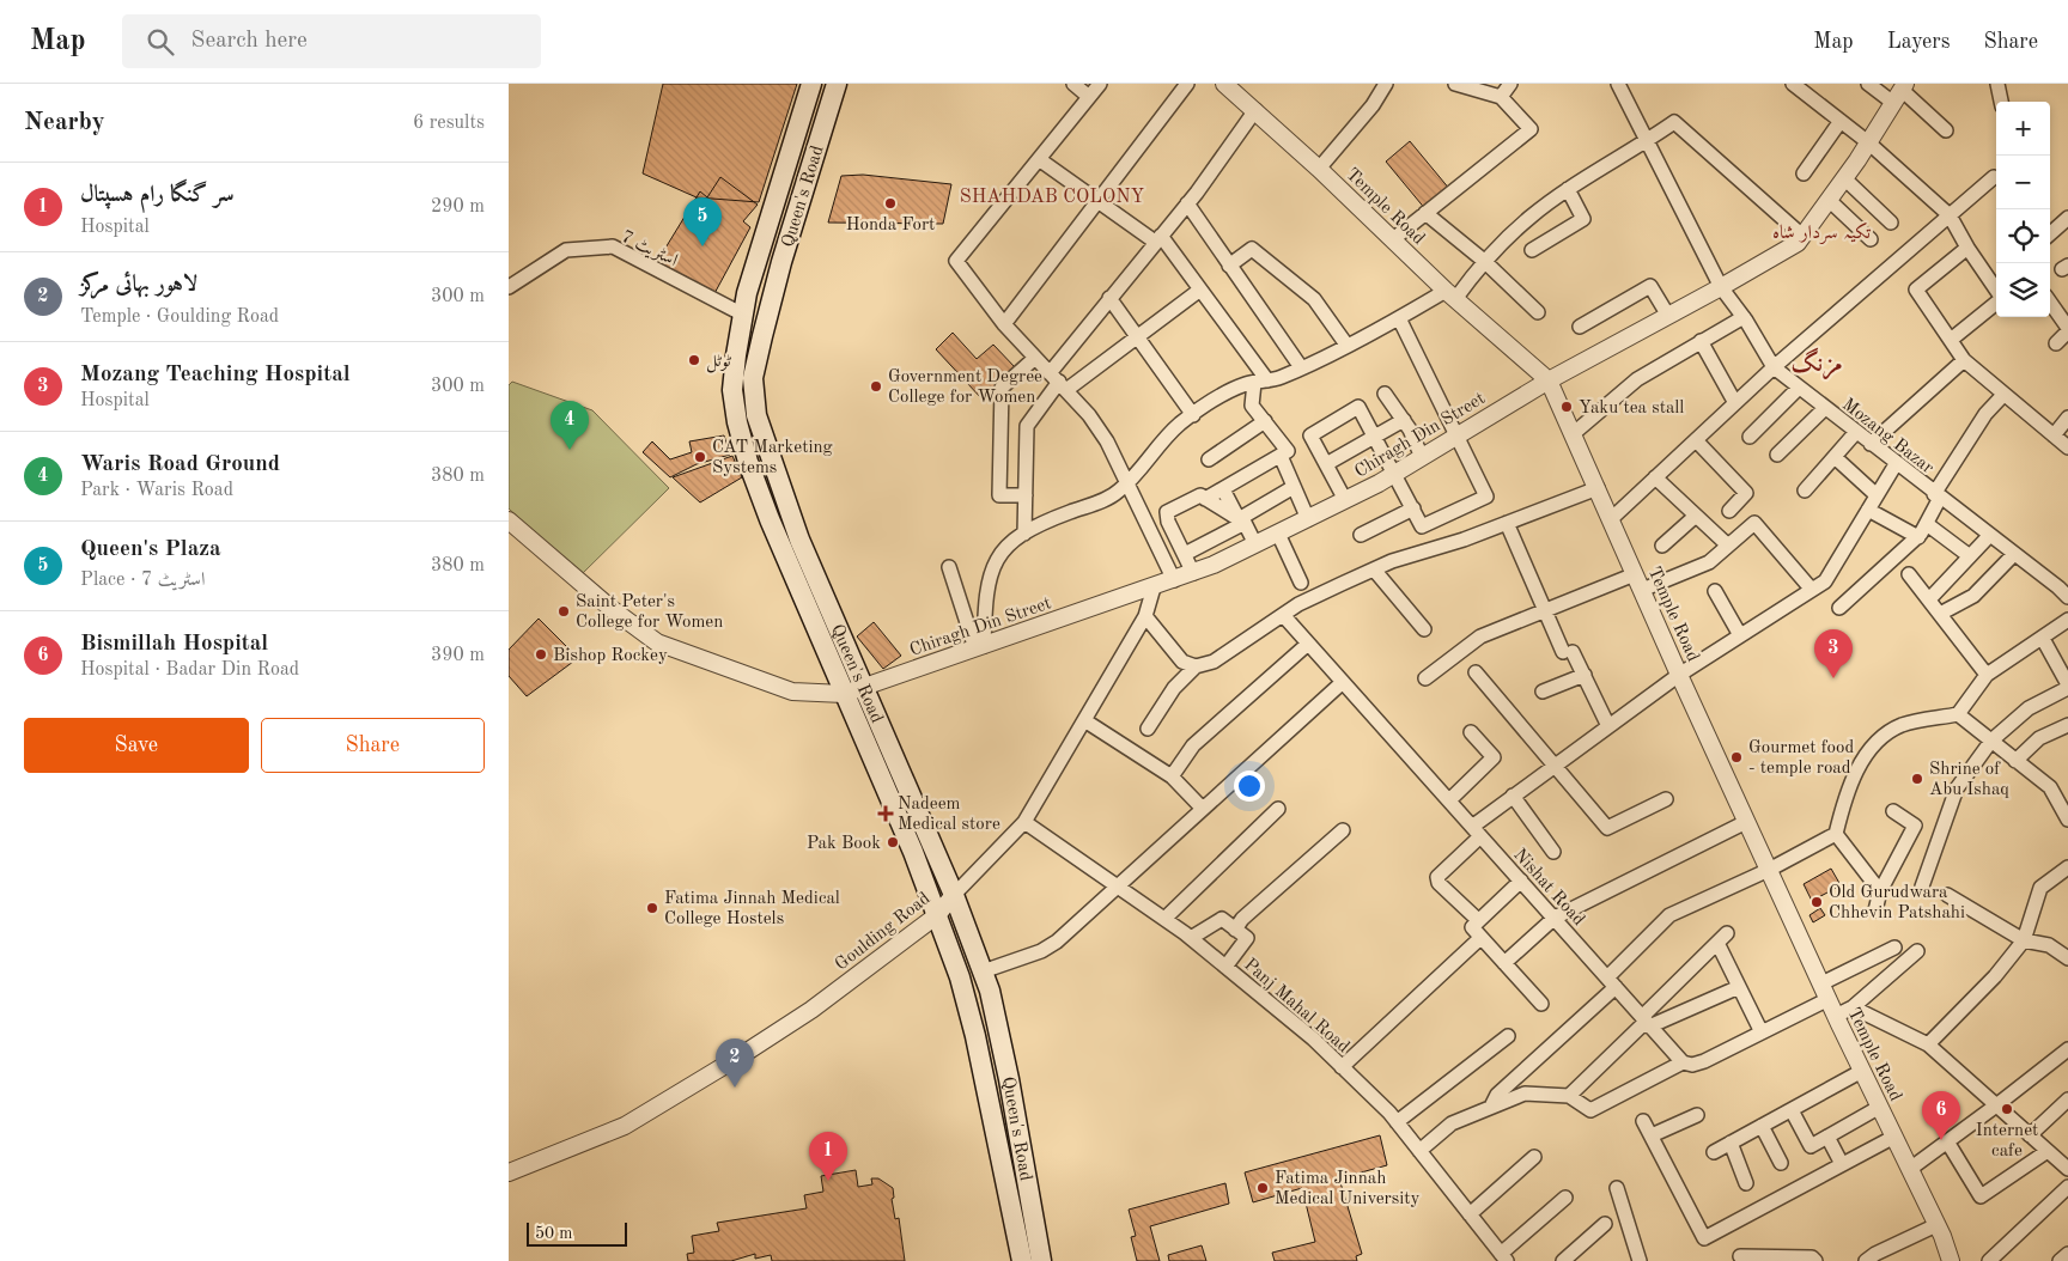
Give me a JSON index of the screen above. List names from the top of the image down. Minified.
{"streets":{"main road":["Queen's Road"],"street":["Temple Road","اسٹریٹ 7","Chiragh Din Street","Mozang Bazar","Nishat Road","Goulding Road","Panj Mahal Road"]},"crossings":[["Queen's Road","اسٹریٹ 7"],["Queen's Road","Chiragh Din Street"],["Queen's Road","Goulding Road"],["Temple Road","Chiragh Din Street"],["Chiragh Din Street","Mozang Bazar"],["Chiragh Din Street","Goulding Road"],["Goulding Road","Panj Mahal Road"]],"districts":["SHAHDAB COLONY","تکیہ سردار شاہ","مزنگ"],"places":{"other":["Honda Fort","ٹوٹل","Government Degree College for Women","Yaku tea stall","CAT Marketing Systems","Saint Peter's College for Women","Bishop Rockey","Gourmet food - temple road","Shrine of Abu Ishaq","Pak Book","Old Gurudwara Chhevin Patshahi","Fatima Jinnah Medical College Hostels","Internet cafe","Fatima Jinnah Medical University"],"health":["Nadeem Medical store"]},"scale_bar":"50 m","page":{"header":"Map","search":"Search here","nav":["Map","Layers","Share"],"heading":["Nearby","6 results"],"map_buttons":["+","−"],"list":[{"mark":"1","name":"سر گنگا رام ہسپتال","note":"Hospital","value":"290 m"},{"mark":"2","name":"لاہور بہائی مرکز","note":"Temple · Goulding Road","value":"300 m"},{"mark":"3","name":"Mozang Teaching Hospital","note":"Hospital","value":"300 m"},{"mark":"4","name":"Waris Road Ground","note":"Park · Waris Road","value":"380 m"},{"mark":"5","name":"Queen's Plaza","note":"Place · اسٹریٹ 7","value":"380 m"},{"mark":"6","name":"Bismillah Hospital","note":"Hospital · Badar Din Road","value":"390 m"}],"pins":["5","4","3","2","6","1"],"buttons":["Save","Share"],"scale":"50 m"}}
